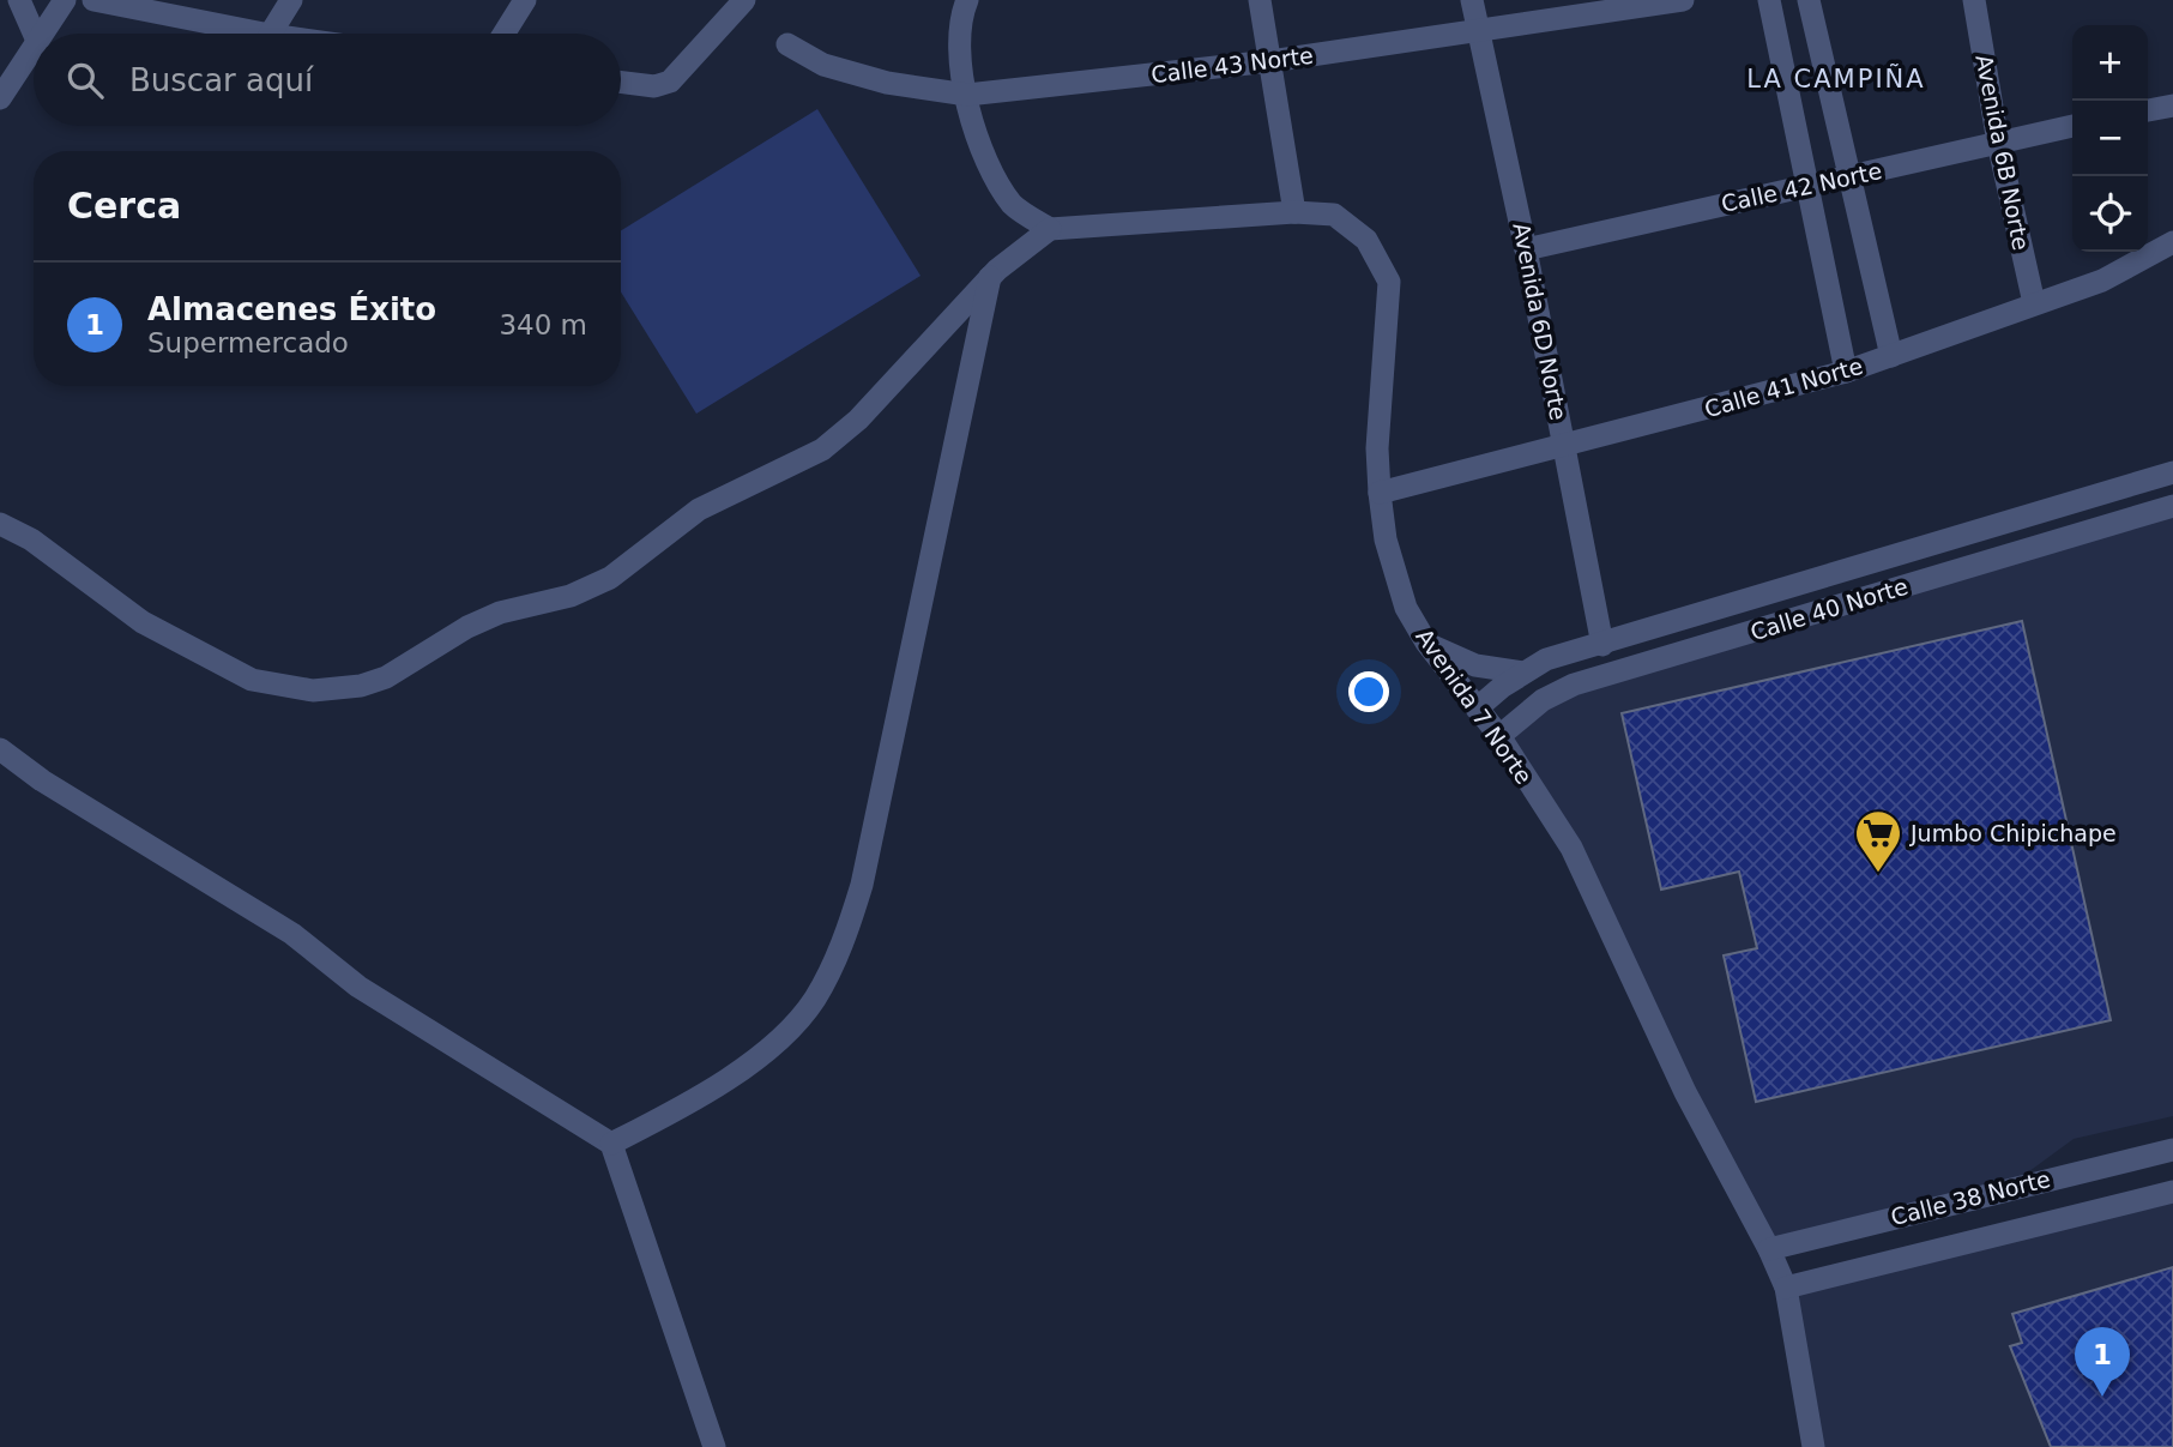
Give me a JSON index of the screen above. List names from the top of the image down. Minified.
{"streets":{"street":["Calle 43 Norte","Avenida 6B Norte","Calle 42 Norte","Avenida 6D Norte","Calle 41 Norte","Calle 40 Norte","Avenida 7 Norte","Calle 38 Norte"]},"crossings":[["Calle 43 Norte","Avenida 6D Norte"],["Avenida 6B Norte","Calle 42 Norte"],["Avenida 6B Norte","Calle 41 Norte"],["Calle 42 Norte","Avenida 6D Norte"],["Avenida 6D Norte","Calle 41 Norte"],["Avenida 6D Norte","Calle 40 Norte"],["Calle 41 Norte","Avenida 7 Norte"],["Calle 40 Norte","Avenida 7 Norte"],["Avenida 7 Norte","Calle 38 Norte"]],"districts":["LA CAMPIÑA"],"places":{"supermarket":["Jumbo Chipichape"]},"page":{"map_buttons":["+","−"],"search":"Buscar aquí","heading":"Cerca","list":[{"mark":"1","name":"Almacenes Éxito","note":"Supermercado","value":"340 m"}],"pins":"1"}}
